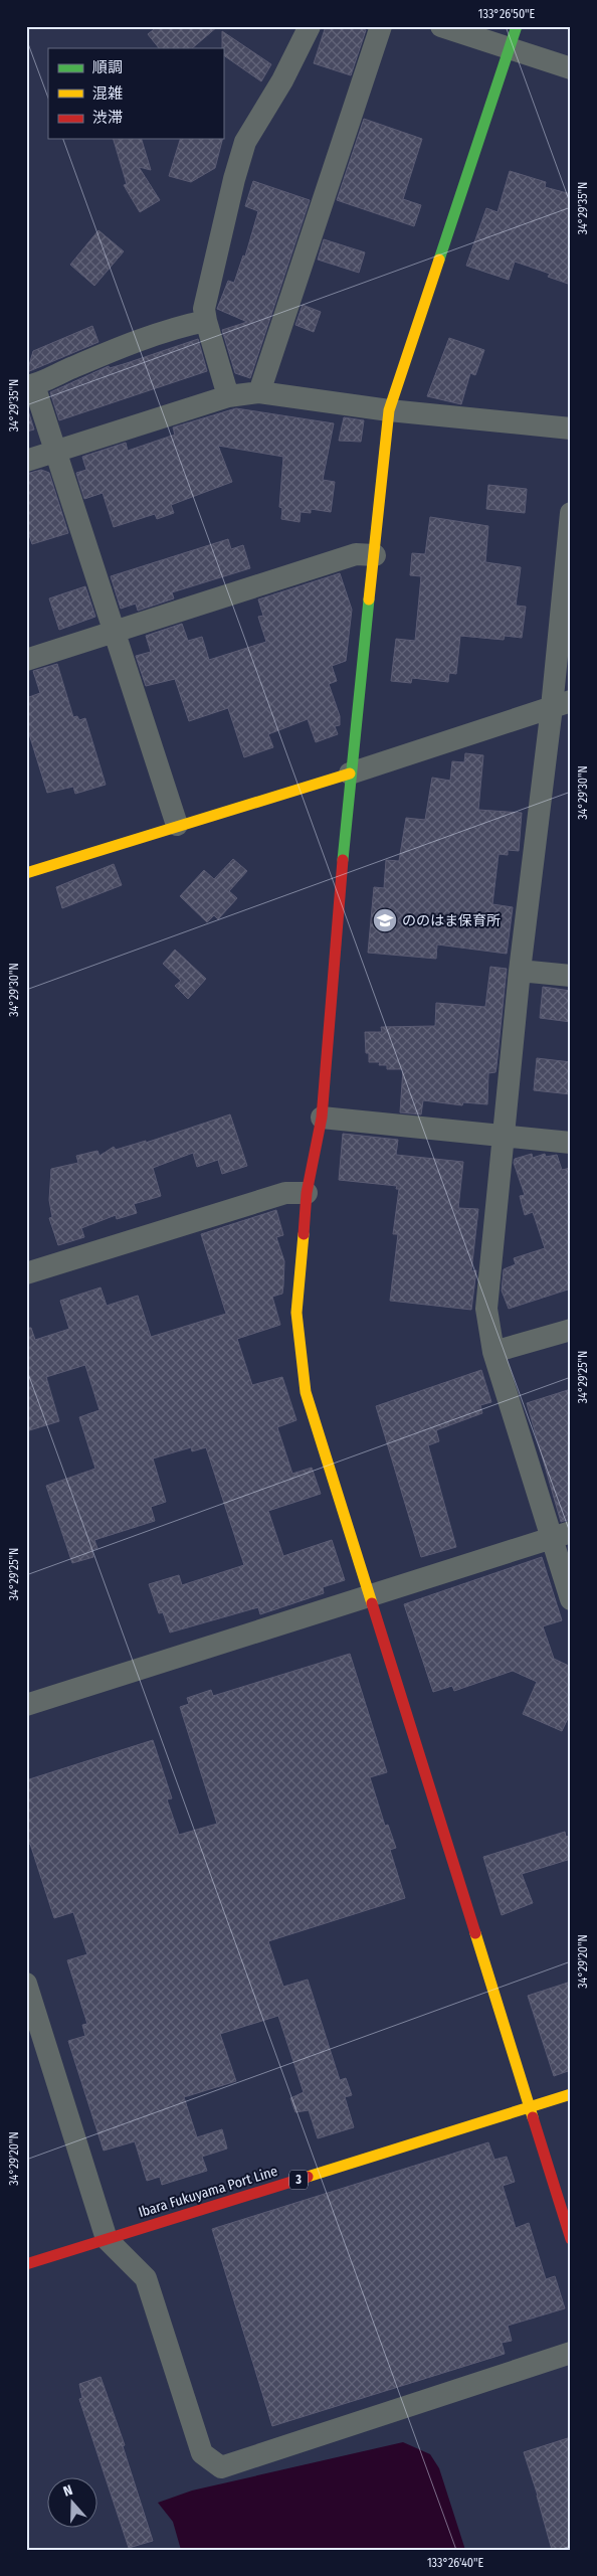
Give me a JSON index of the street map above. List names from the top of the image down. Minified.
{"streets":{"street":["3","Ibara Fukuyama Port Line"]},"places":{"school or university":["ののはま保育所"]},"legend":["順調","混雑","渋滞"],"north":"top","coordinates":["133°26'50\"E","34°29'35\"N","34°29'30\"N","34°29'25\"N","34°29'20\"N","133°26'40\"E"]}
